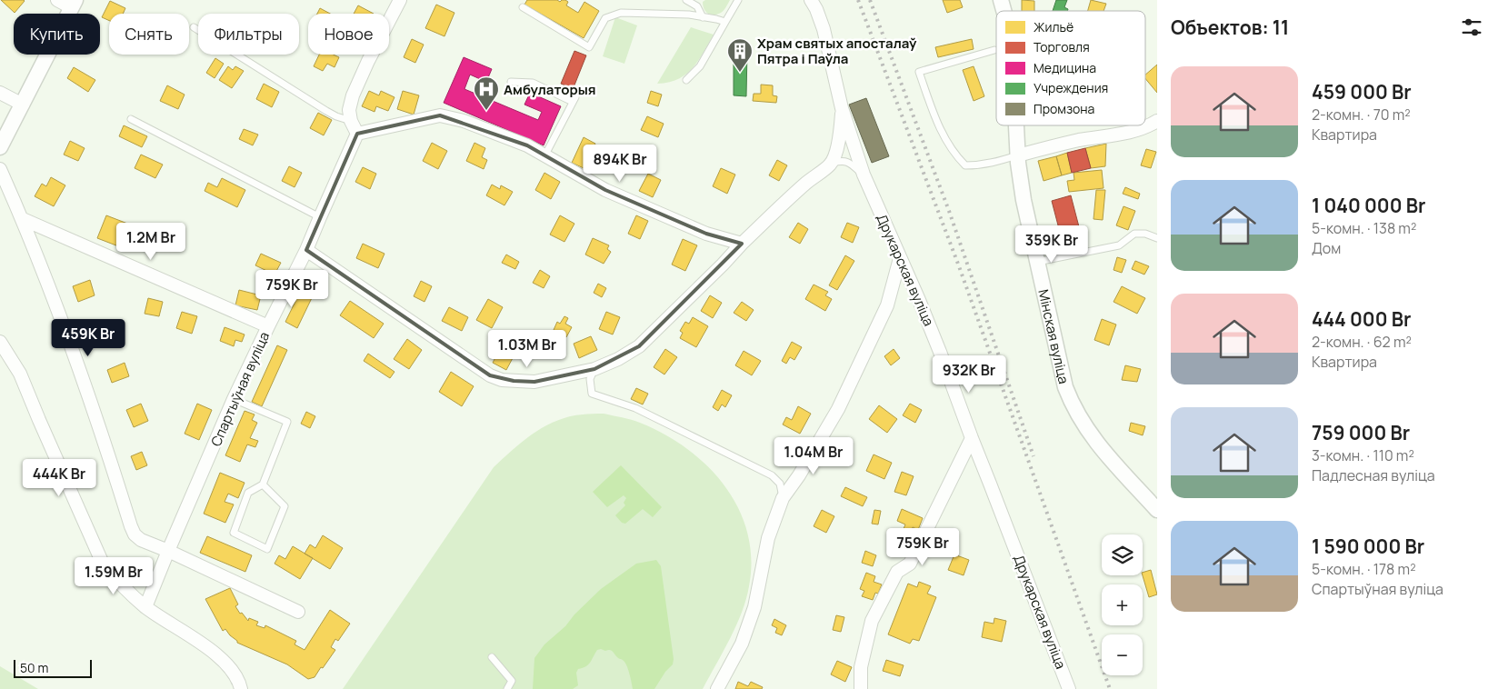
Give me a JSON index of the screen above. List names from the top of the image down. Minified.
{"streets":{"street":["Друкарская вуліца","Мінская вуліца","Спартыўная вуліца"]},"places":{"building":["Храм святых апосталаў Пятра і Паўла"],"hospital":["Амбулаторыя"]},"legend":["Жильё","Торговля","Медицина","Учреждения","Промзона"],"scale_bar":"50 m","page":{"heading":"Объектов: 11","chip":["Купить","Снять","Фильтры","Новое"],"list":[{"name":"459 000 Br","note":"2-комн. · 70 m² · Квартира"},{"name":"1 040 000 Br","note":"5-комн. · 138 m² · Дом"},{"name":"444 000 Br","note":"2-комн. · 62 m² · Квартира"},{"name":"759 000 Br","note":"3-комн. · 110 m² · Падлесная вуліца"},{"name":"1 590 000 Br","note":"5-комн. · 178 m² · Спартыўная вуліца"}],"price":["894K Br","1.2M Br","359K Br","759K Br","459K Br","1.03M Br","932K Br","1.04M Br","444K Br","759K Br","1.59M Br"],"map_buttons":["+","−"],"scale":"50 m"}}
